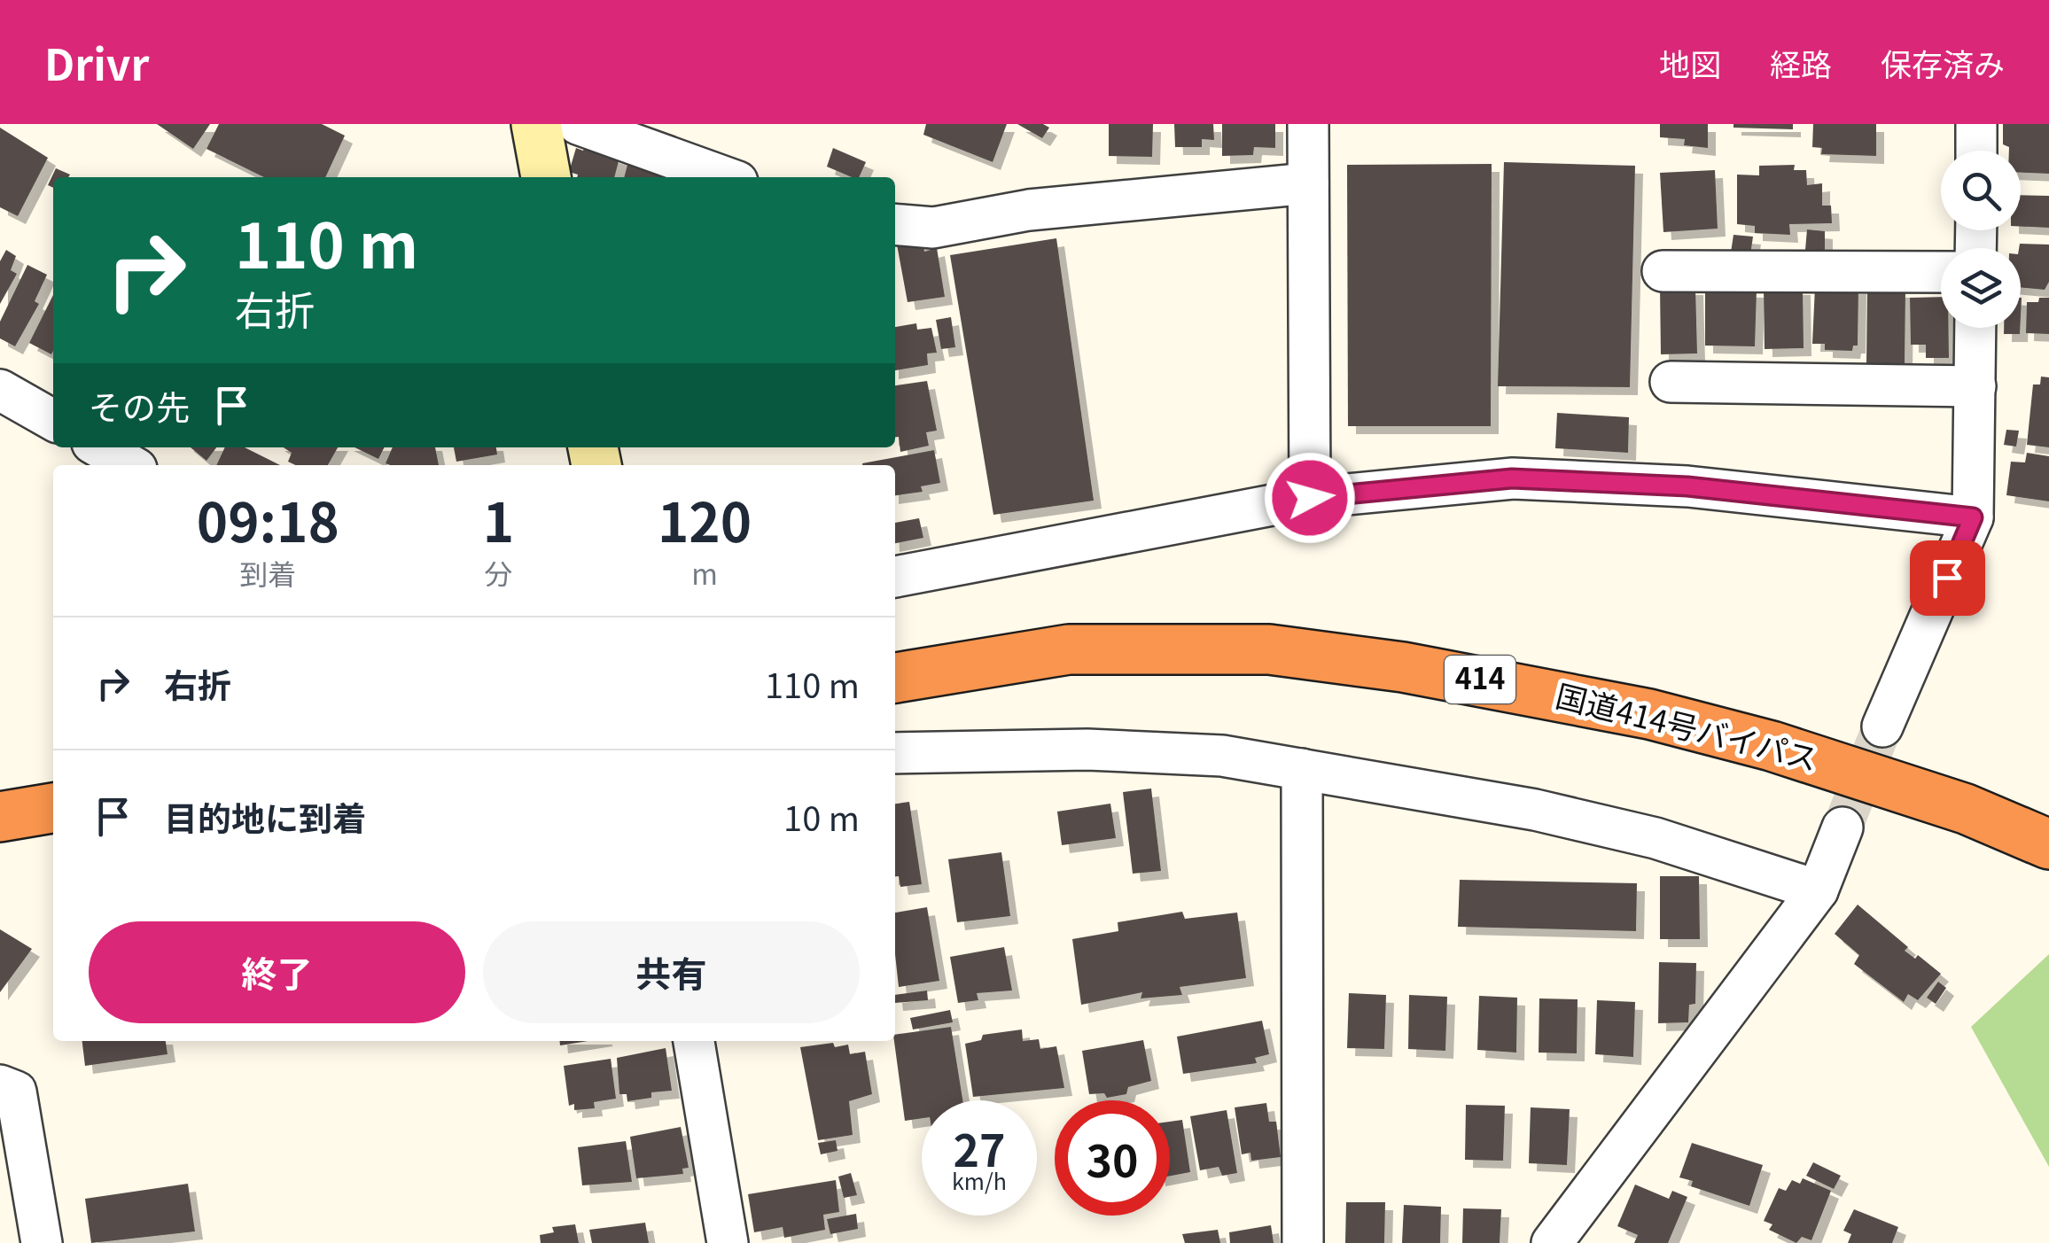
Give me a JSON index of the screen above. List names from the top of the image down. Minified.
{"streets":{"highway":["414","国道414号バイパス"]},"page":{"header":"Drivr","nav":["地図","経路","保存済み"],"turn":["110 m","右折"],"then":"その先","eta":["09:18","到着","1","分","120","m"],"list":[{"name":"右折","value":"110 m"},{"name":"目的地に到着","value":"10 m"}],"buttons":["終了","共有"],"speed":"27 km/h","limit":"30"}}
